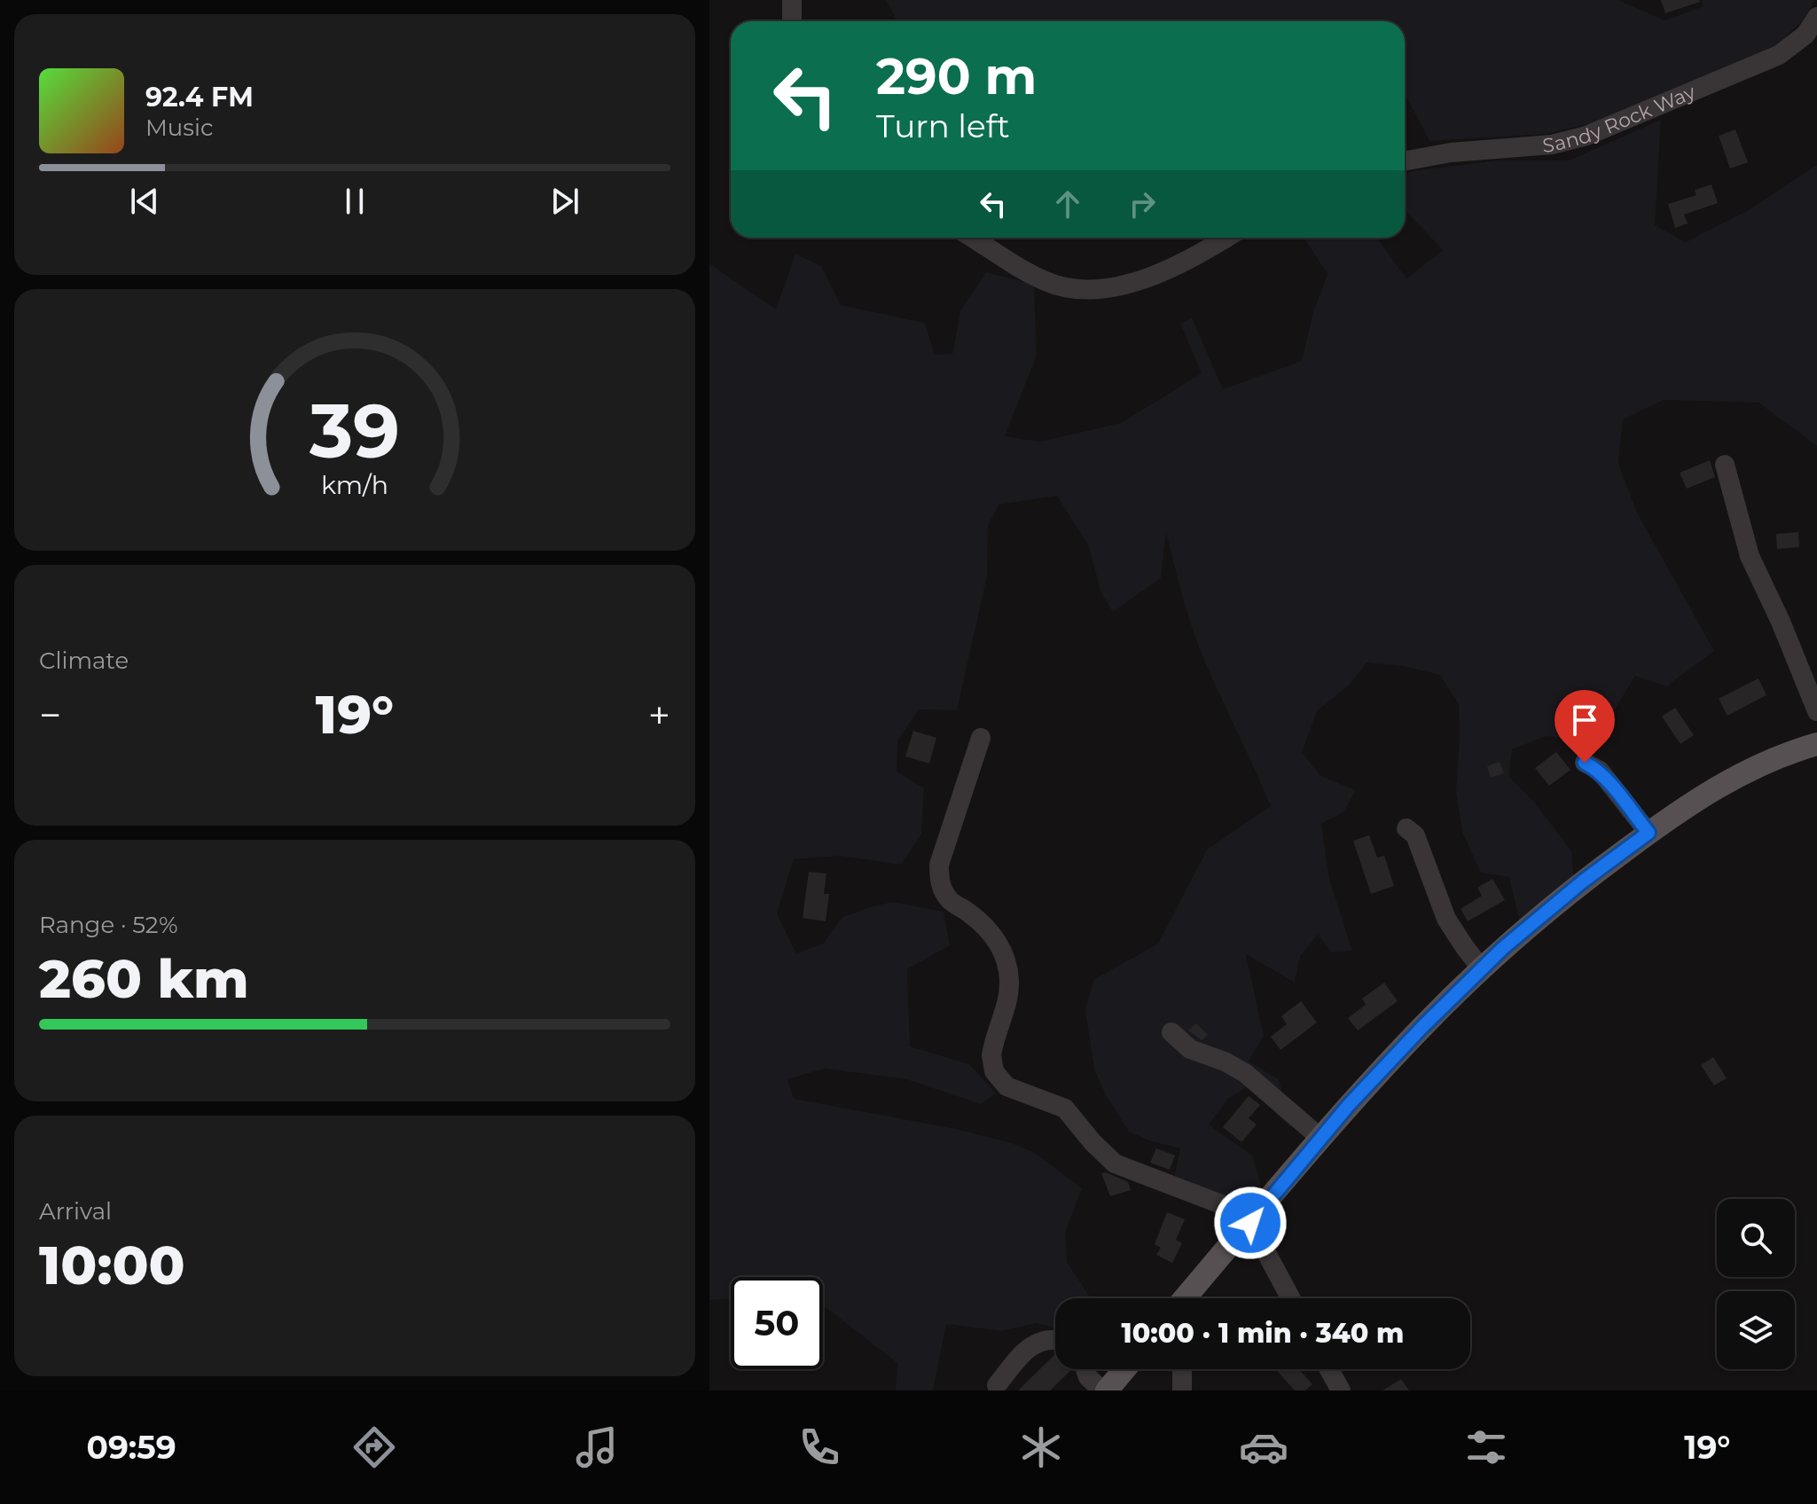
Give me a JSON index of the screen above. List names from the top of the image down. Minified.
{"streets":{"street":["Sandy Rock Way"]},"page":{"turn":["290 m","Turn left"],"song":["92.4 FM","Music"],"tile":["Climate",["Range · 52%","260 km"],["Arrival","10:00"]],"heat":["−","19°","+"],"limit":"50","trip":"10:00 · 1 min · 340 m","tabs":["09:59","19°"],"gauge":["39","km/h"]}}
